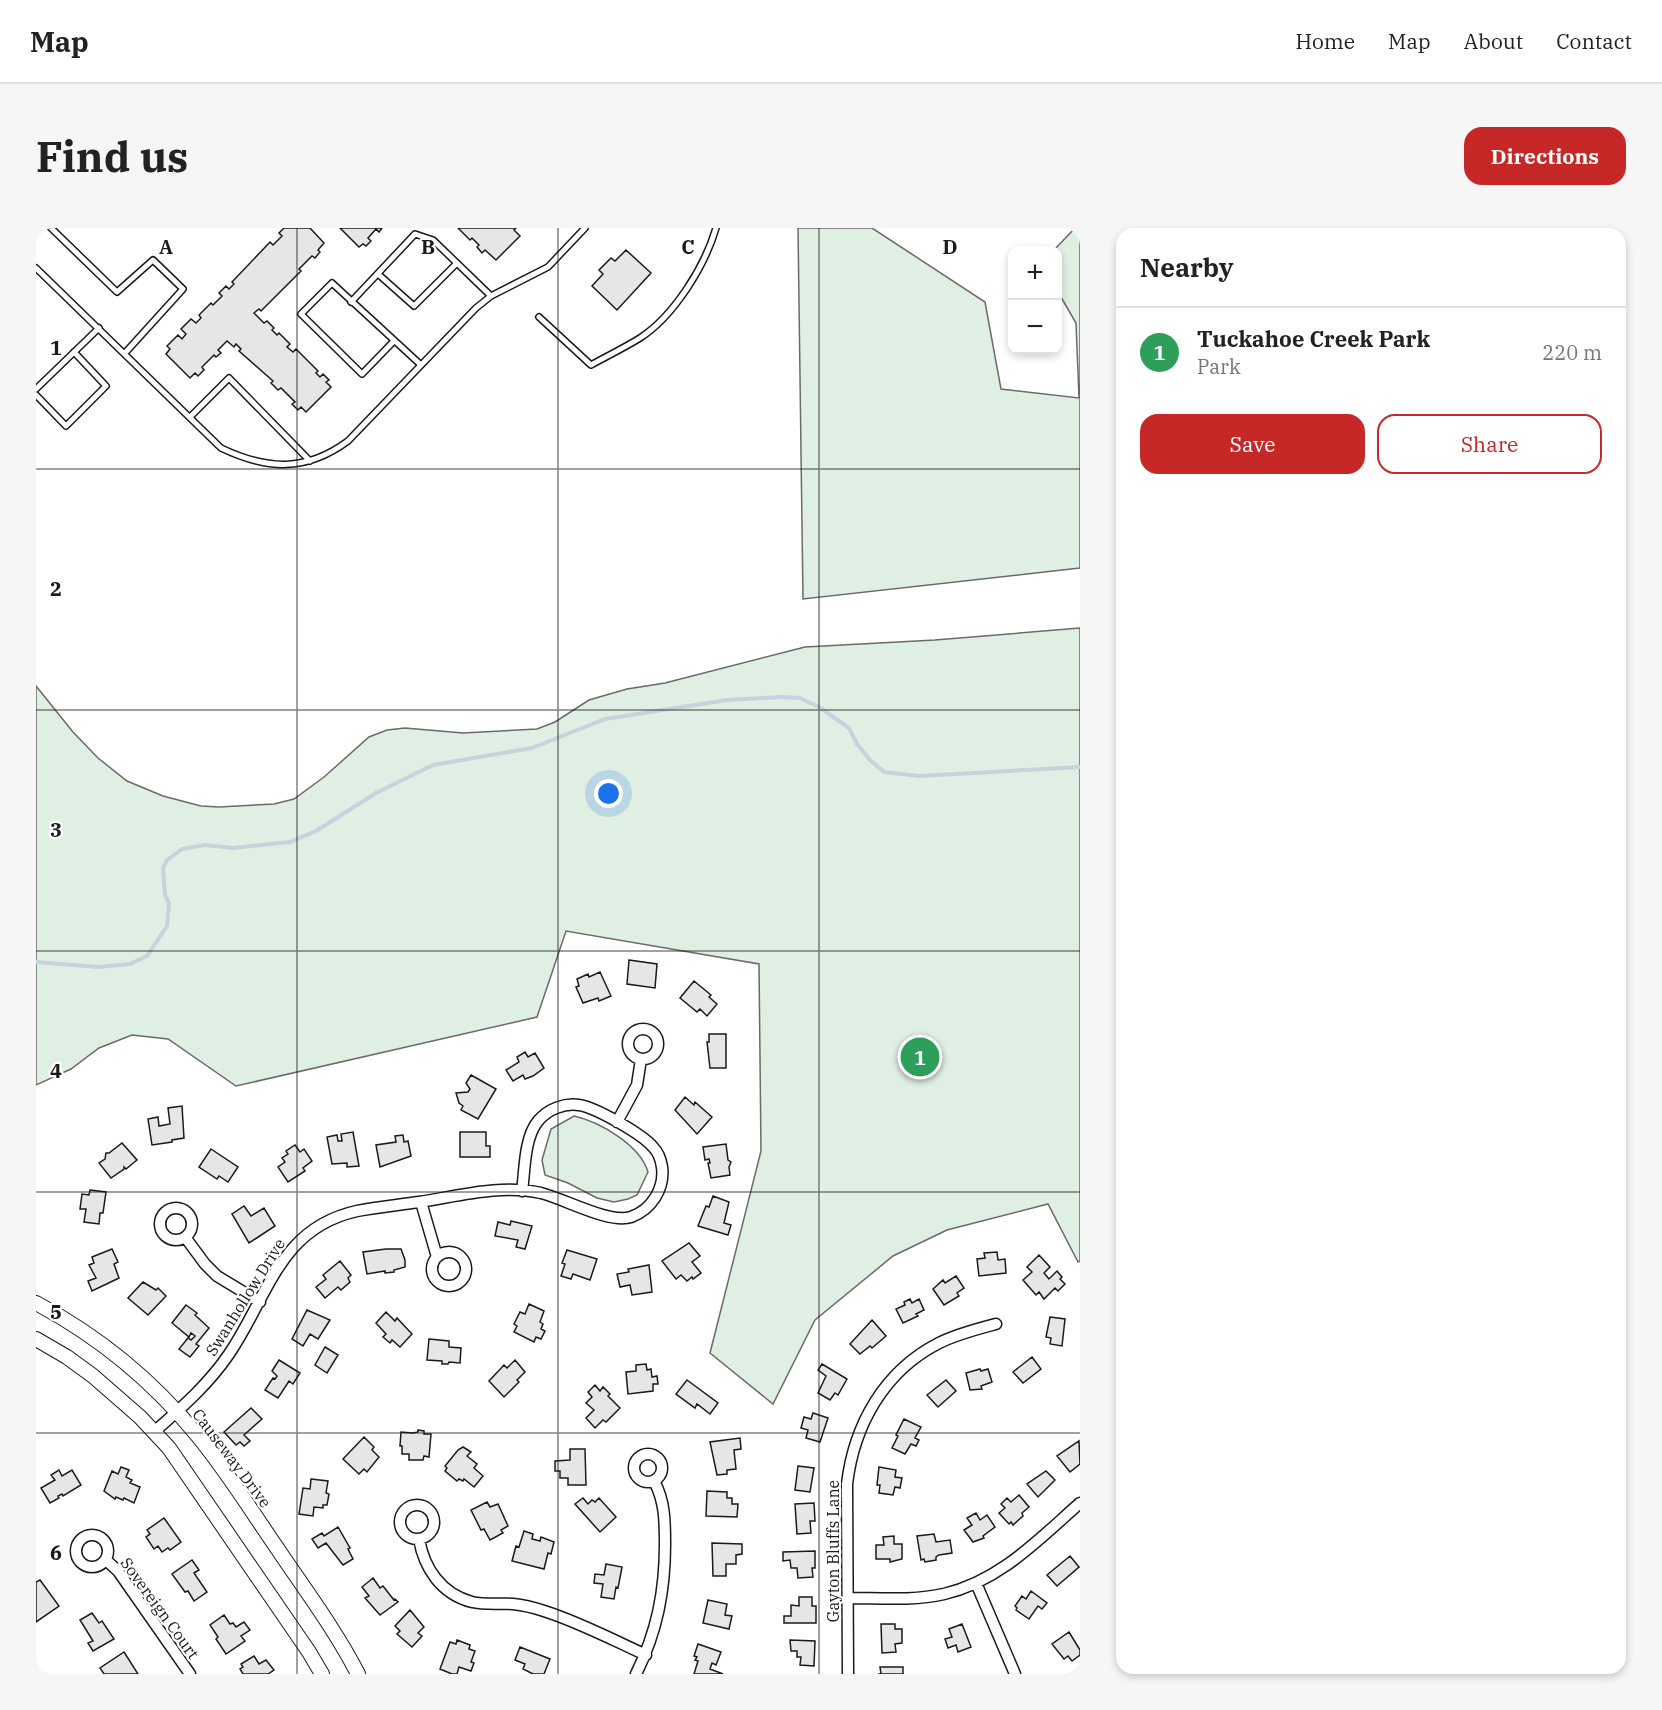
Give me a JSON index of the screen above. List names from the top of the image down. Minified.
{"streets":{"street":["Swanhollow Drive","Causeway Drive","Gayton Bluffs Lane","Sovereign Court"]},"crossings":[["Swanhollow Drive","Causeway Drive"]],"page":{"header":"Map","nav":["Home","Map","About","Contact"],"buttons":["Directions",["Save","Share"]],"title":"Find us","heading":"Nearby","map_buttons":["+","−"],"list":[{"mark":"1","name":"Tuckahoe Creek Park","note":"Park","value":"220 m"}],"pins":"1"},"grid":{"columns":["A","B","C","D"],"rows":["1","2","3","4","5","6"]}}
